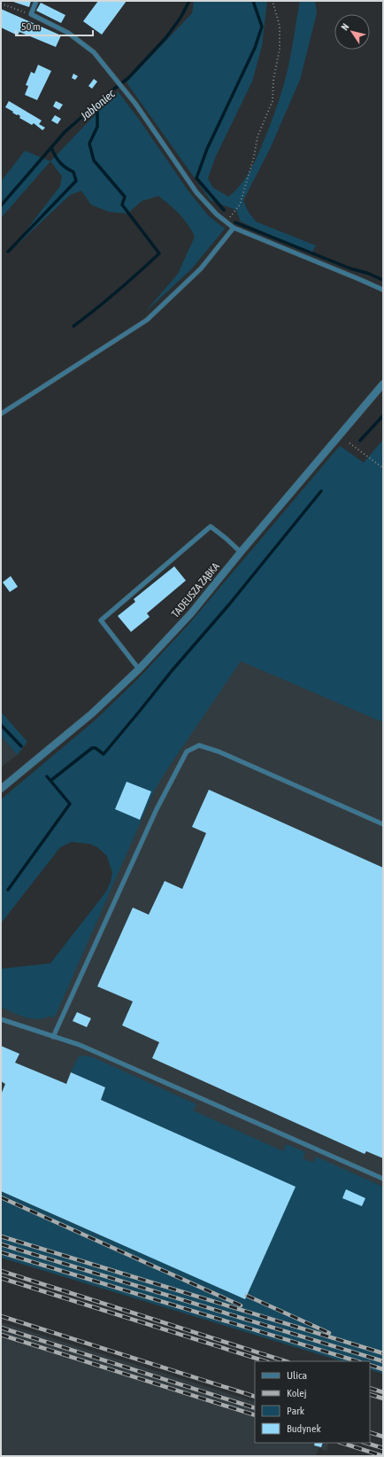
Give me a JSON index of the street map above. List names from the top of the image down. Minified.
{"streets":{"street":["TADEUSZA ZĄBKA"]},"water":["Jabłoniec"],"legend":["Ulica","Kolej","Park","Budynek"],"scale_bar":"50 m","north":"top left"}
